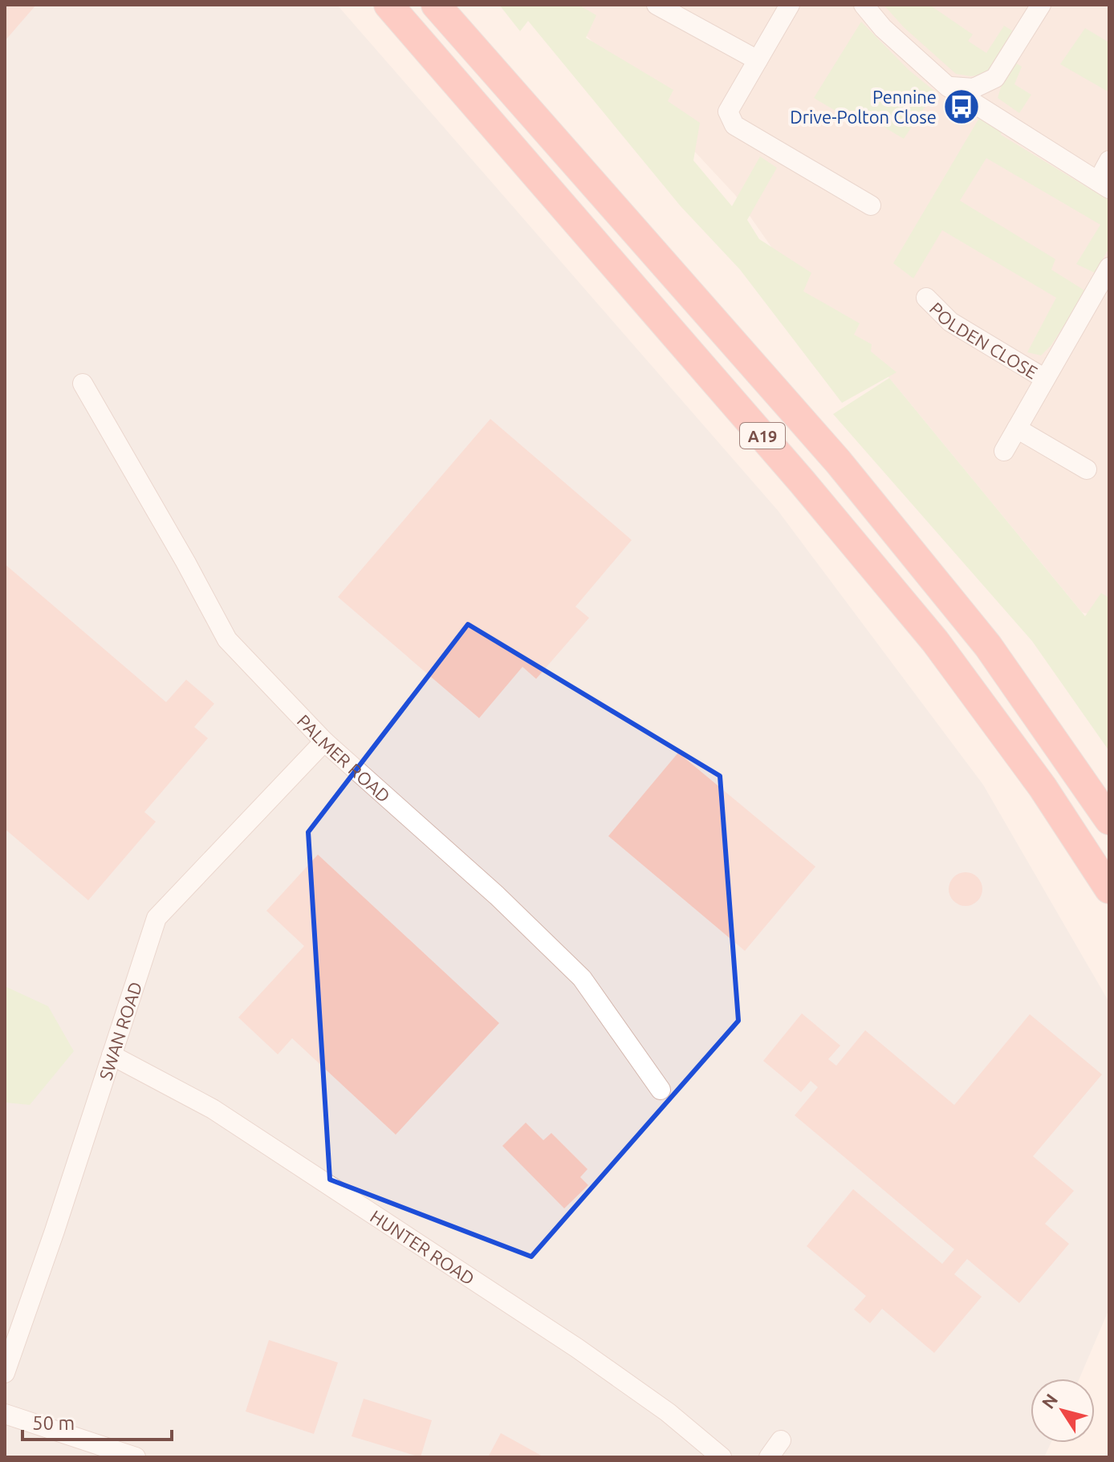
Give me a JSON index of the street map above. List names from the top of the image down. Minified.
{"streets":{"highway":["A19"],"street":["POLDEN CLOSE","PALMER ROAD","SWAN ROAD","HUNTER ROAD"]},"crossings":[["PALMER ROAD","SWAN ROAD"],["SWAN ROAD","HUNTER ROAD"]],"places":{"bus stop":["Pennine Drive-Polton Close"]},"scale_bar":"50 m","north":"top left"}
